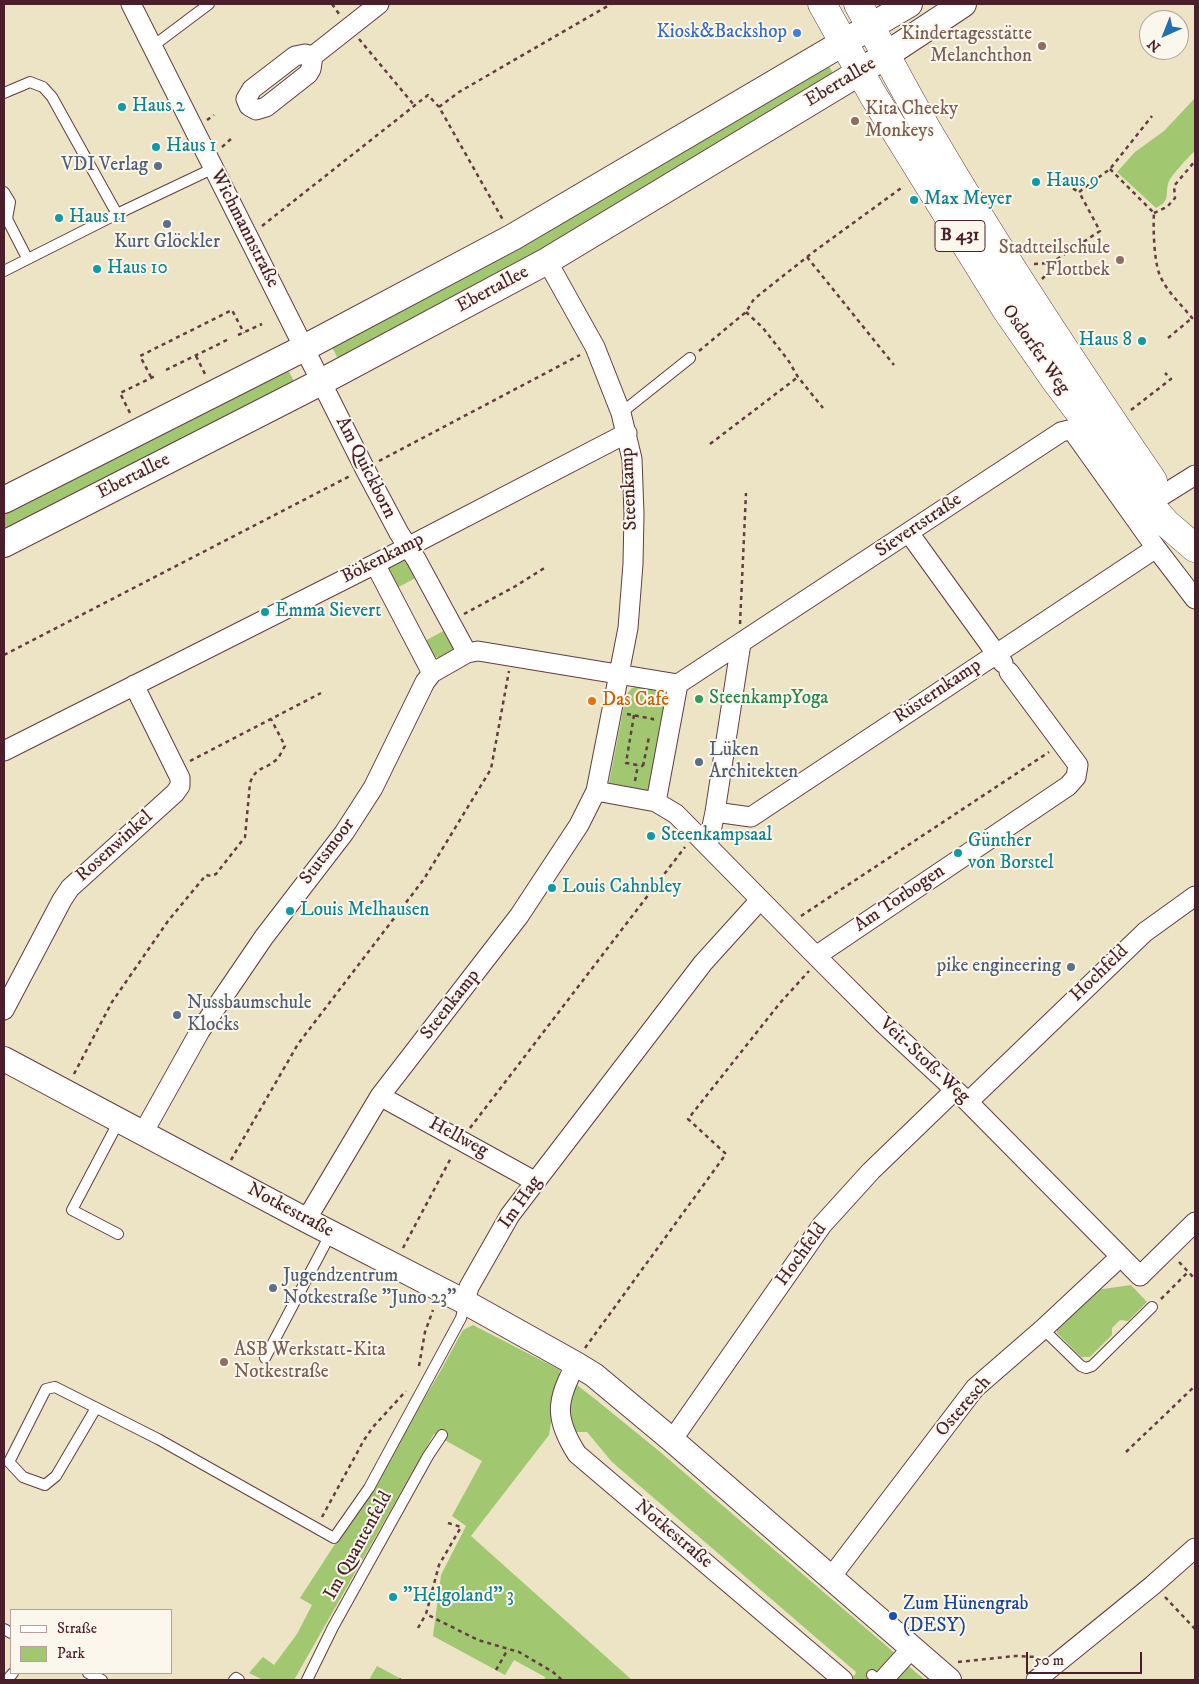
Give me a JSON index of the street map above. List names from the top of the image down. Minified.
{"streets":{"main road":["Ebertallee","B 431","Osdorfer Weg"],"street":["Wichmannstraße","Am Quickborn","Steenkamp","Sievertstraße","Bökenkamp","Rüsternkamp","Rosenwinkel","Stutsmoor","Am Torbogen","Hochfeld","Veit-Stoß-Weg","Hellweg","Im Hag","Notkestraße","Osteresch"],"lane":["Im Quantenfeld"]},"crossings":[["Ebertallee","Wichmannstraße"],["Ebertallee","Osdorfer Weg"],["Ebertallee","Am Quickborn"],["Ebertallee","Steenkamp"],["Wichmannstraße","Am Quickborn"],["Am Quickborn","Bökenkamp"],["Am Quickborn","Stutsmoor"],["Steenkamp","Bökenkamp"],["Steenkamp","Hellweg"],["Steenkamp","Notkestraße"],["Sievertstraße","Am Torbogen"],["Bökenkamp","Rosenwinkel"],["Rüsternkamp","Am Torbogen"],["Stutsmoor","Notkestraße"],["Am Torbogen","Veit-Stoß-Weg"],["Hochfeld","Veit-Stoß-Weg"],["Hochfeld","Notkestraße"],["Veit-Stoß-Weg","Im Hag"],["Veit-Stoß-Weg","Osteresch"],["Hellweg","Im Hag"],["Im Hag","Notkestraße"],["Notkestraße","Osteresch"]],"places":["Kiosk&Backshop","Kindertagesstätte Melanchthon","Haus 2","Kita Cheeky Monkeys","Haus 1","VDI Verlag","Haus 9","Max Meyer","Haus 11","Kurt Glöckler","Stadtteilschule Flottbek","Haus 10","Haus 8","Emma Sievert","SteenkampYoga","Das Cafe","Lüken Architekten","Steenkampsaal","Günther von Borstel","Louis Cahnbley","Louis Melhausen","pike engineering","Nussbaumschule Klocks","Jugendzentrum Notkestraße \"Juno 23\"","ASB Werkstatt-Kita Notkestraße","\"Helgoland\" 3","Zum Hünengrab (DESY)"],"legend":["Straße","Park"],"scale_bar":"50 m","north":"bottom left"}
